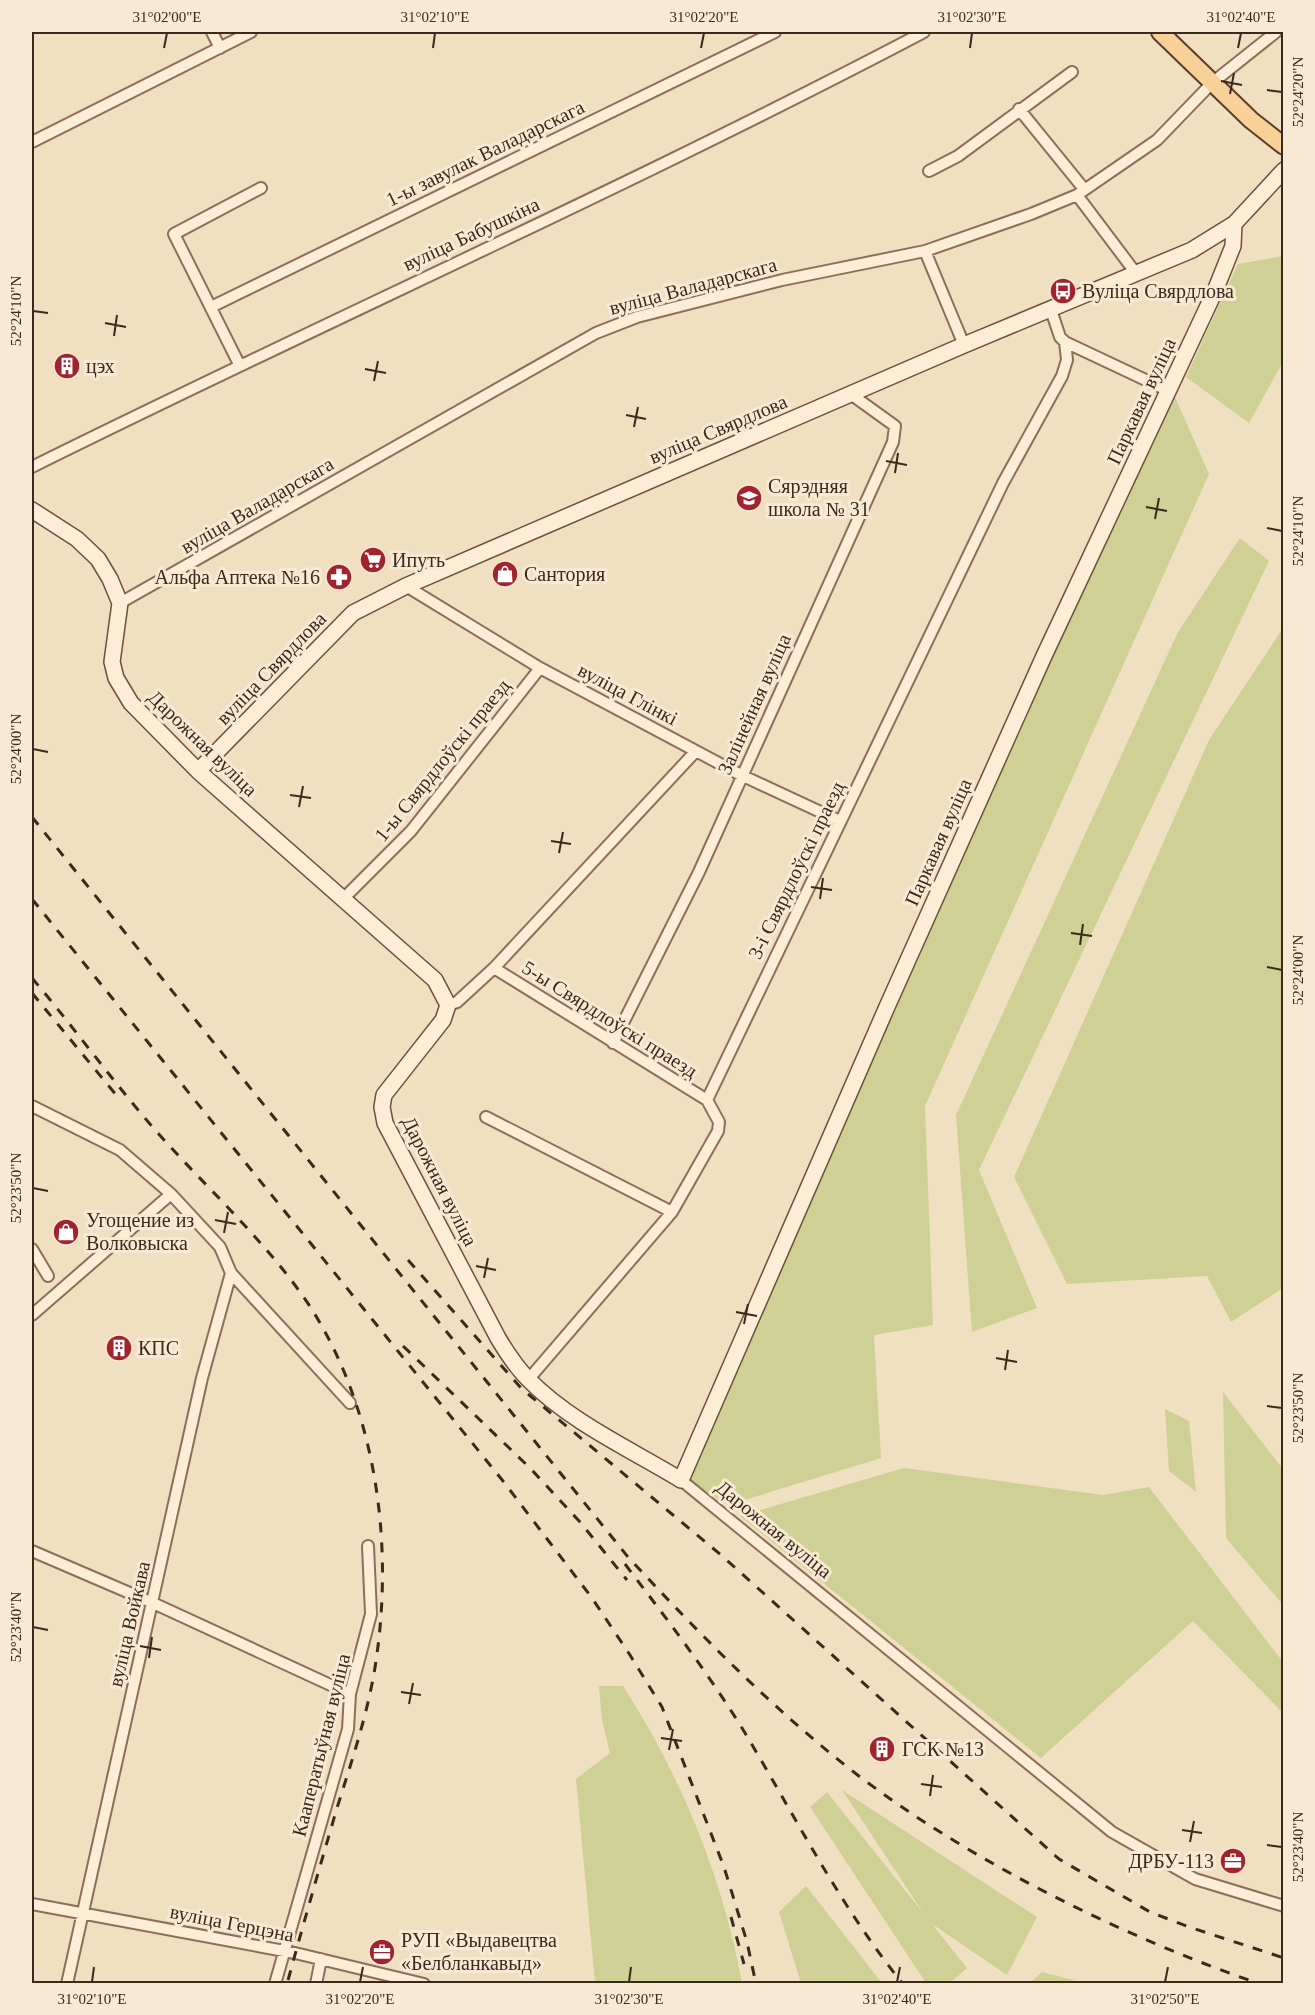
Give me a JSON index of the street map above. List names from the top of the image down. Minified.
{"streets":{"street":["1-ы завулак Валадарскага","вуліца Бабушкіна","вуліца Валадарскага","Паркавая вуліца","вуліца Свярдлова","вуліца Глінкі","Залінейная вуліца","Дарожная вуліца","1-ы Свярдлоўскі праезд","3-і Свярдлоўскі праезд","5-ы Свярдлоўскі праезд","вуліца Войкава","Кааператыўная вуліца","вуліца Герцэна"]},"crossings":[["вуліца Валадарскага","Дарожная вуліца"],["Паркавая вуліца","вуліца Свярдлова"],["Паркавая вуліца","Дарожная вуліца"],["вуліца Свярдлова","вуліца Глінкі"],["вуліца Свярдлова","Залінейная вуліца"],["вуліца Свярдлова","Дарожная вуліца"],["вуліца Глінкі","Залінейная вуліца"],["вуліца Глінкі","1-ы Свярдлоўскі праезд"],["вуліца Глінкі","3-і Свярдлоўскі праезд"],["Залінейная вуліца","5-ы Свярдлоўскі праезд"],["Дарожная вуліца","1-ы Свярдлоўскі праезд"],["3-і Свярдлоўскі праезд","5-ы Свярдлоўскі праезд"],["вуліца Войкава","вуліца Герцэна"],["Кааператыўная вуліца","вуліца Герцэна"]],"places":{"bus stop":["Вуліца Свярдлова"],"building":["цэх","КПС","ГСК №13"],"school or university":["Сярэдняя школа № 31"],"supermarket":["Ипуть"],"shop":["Сантория","Угощение из Волковыска"],"pharmacy":["Альфа Аптека №16"],"office":["ДРБУ-113","РУП «Выдавецтва «Белбланкавыд»"]},"coordinates":["31°02'00\"E","31°02'10\"E","31°02'20\"E","31°02'30\"E","31°02'40\"E","52°24'20\"N","52°24'10\"N","52°24'00\"N","52°23'50\"N","52°23'40\"N","31°02'50\"E"]}
